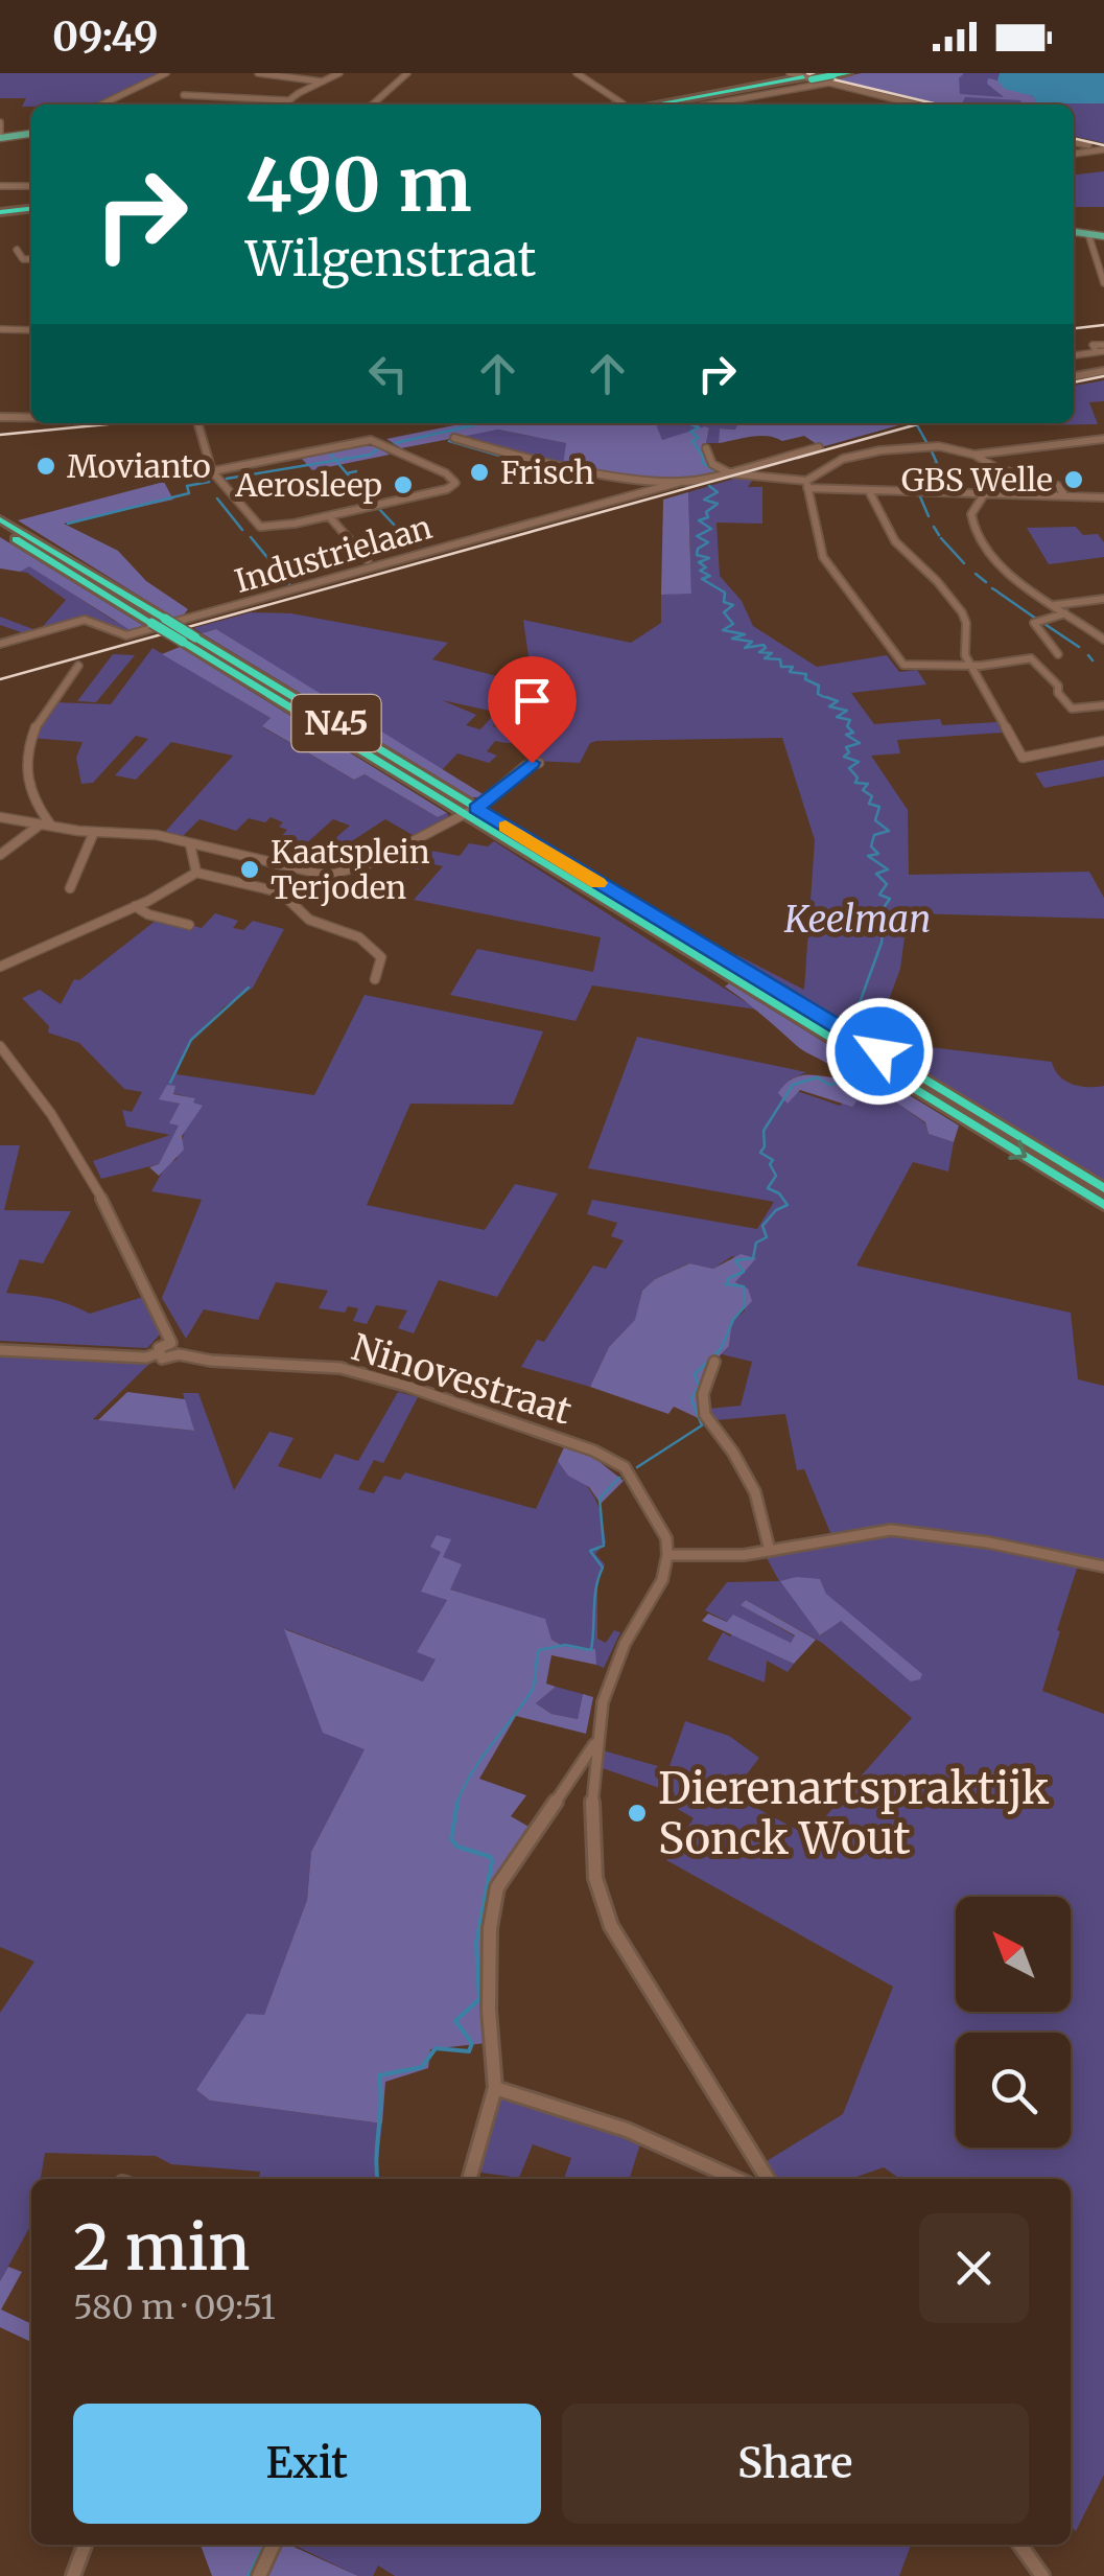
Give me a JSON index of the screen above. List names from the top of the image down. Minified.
{"streets":{"highway":["N45"],"street":["Industrielaan","Ninovestraat"]},"parks":["Keelman"],"places":["Movianto","Frisch","GBS Welle","Aerosleep","Kaatsplein Terjoden","Dierenartspraktijk Sonck Wout"],"north":"top left","page":{"status":"09:49","turn":["490 m","Wilgenstraat"],"heading":["2 min","580 m · 09:51"],"buttons":["Exit","Share"]}}
